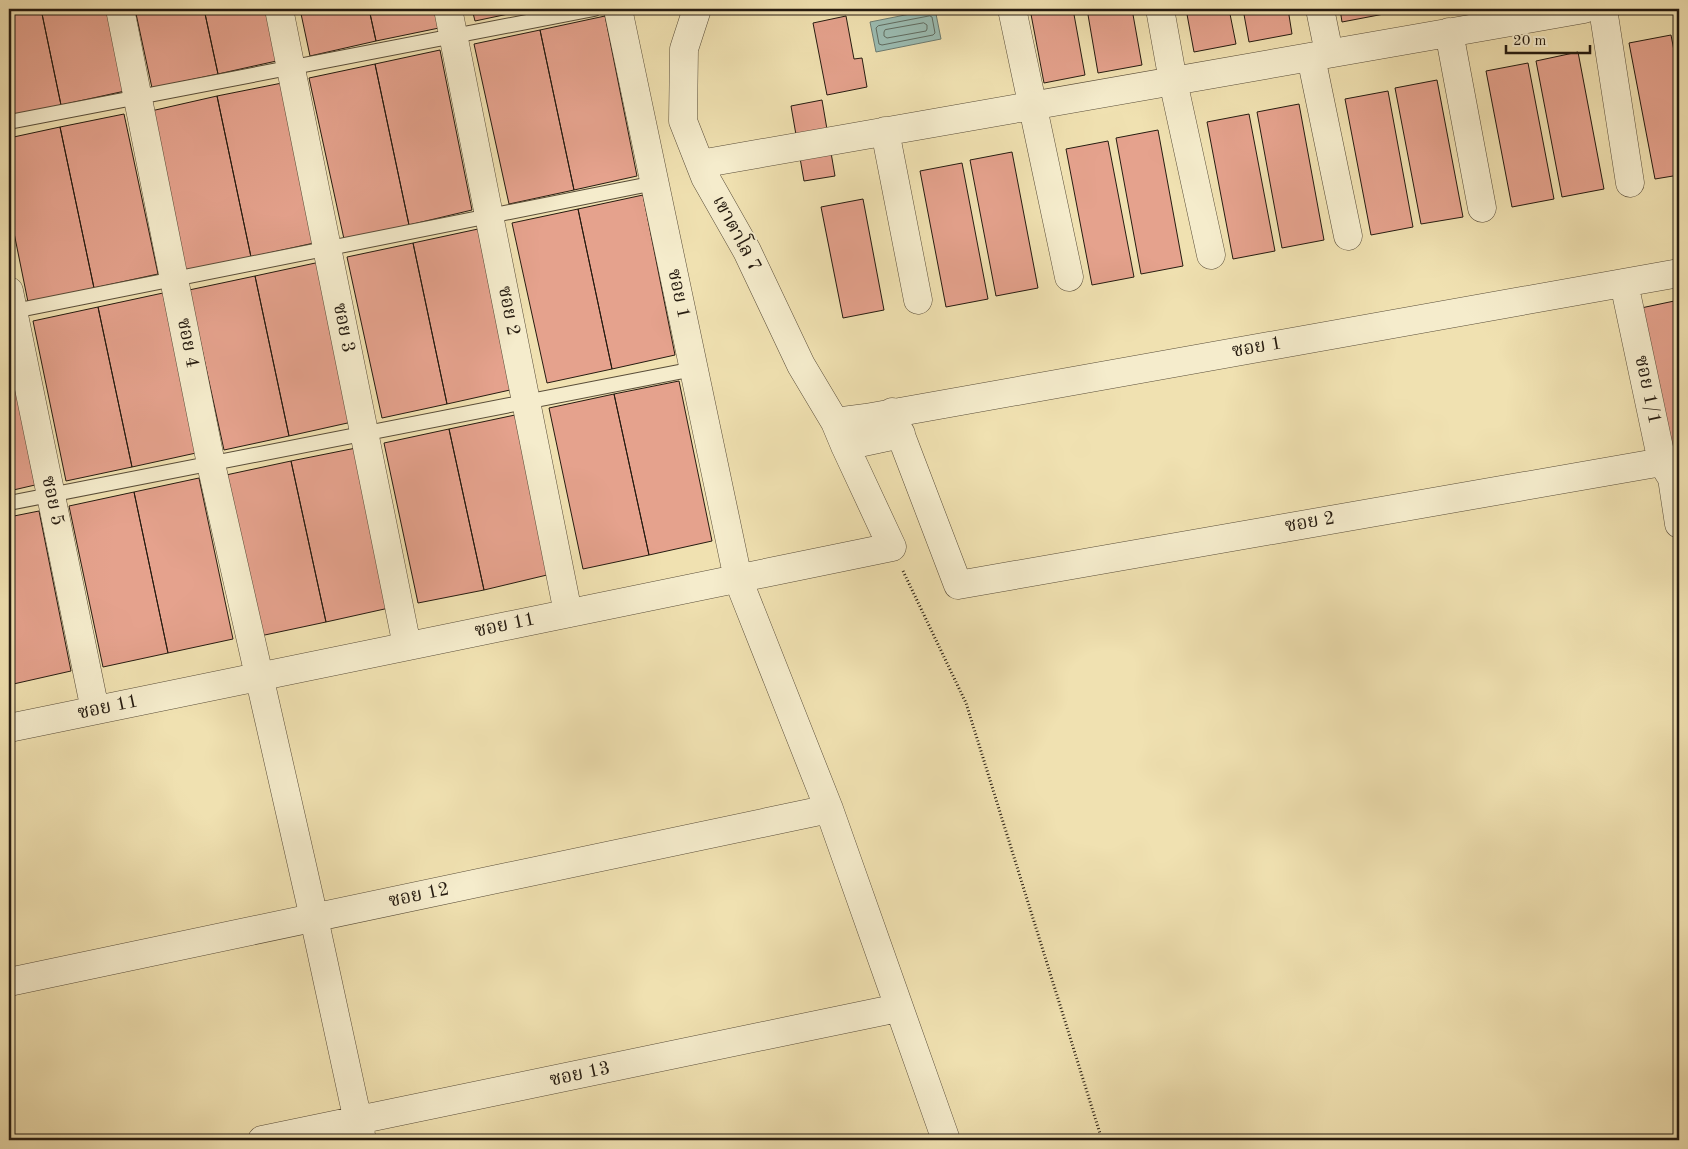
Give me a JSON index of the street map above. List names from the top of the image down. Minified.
{"streets":{"street":["เขาตาโล 7","ซอย 1","ซอย 2","ซอย 3","ซอย 4","ซอย 1/1","ซอย 5","ซอย 11","ซอย 12","ซอย 13"]},"crossings":[["เขาตาโล 7","ซอย 1"],["ซอย 1","ซอย 2"],["ซอย 1","ซอย 1/1"],["ซอย 1","ซอย 11"],["ซอย 1","ซอย 12"],["ซอย 1","ซอย 13"],["ซอย 2","ซอย 1/1"],["ซอย 2","ซอย 11"],["ซอย 3","ซอย 11"],["ซอย 4","ซอย 11"],["ซอย 4","ซอย 12"],["ซอย 4","ซอย 13"],["ซอย 5","ซอย 11"]],"scale_bar":"20 m"}
